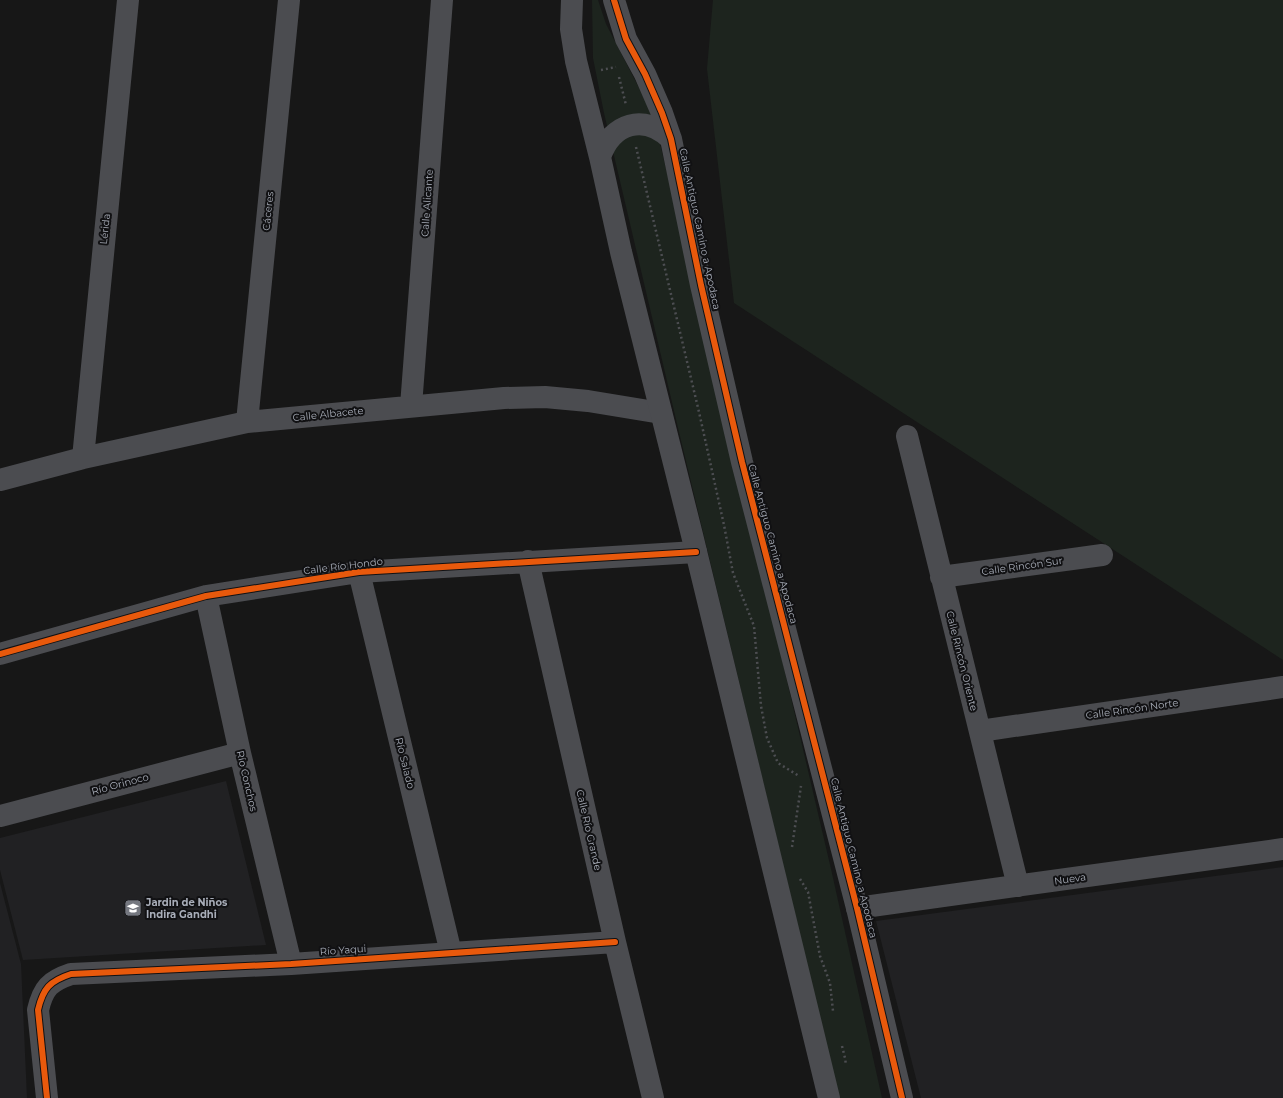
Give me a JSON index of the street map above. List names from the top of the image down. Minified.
{"streets":{"street":["Calle Alicante","Cáceres","Lérida","Calle Antiguo Camino a Apodaca","Calle Albacete","Calle Río Hondo","Calle Rincón Sur","Calle Rincón Oriente","Calle Rincón Norte","Río Salado","Río Conchos","Río Orinoco","Calle Río Grande","Nueva","Río Yaqui"]},"crossings":[["Calle Alicante","Calle Albacete"],["Cáceres","Calle Albacete"],["Lérida","Calle Albacete"],["Calle Antiguo Camino a Apodaca","Nueva"],["Calle Río Hondo","Río Salado"],["Calle Río Hondo","Río Conchos"],["Calle Río Hondo","Calle Río Grande"],["Calle Rincón Sur","Calle Rincón Oriente"],["Calle Rincón Oriente","Calle Rincón Norte"],["Calle Rincón Oriente","Nueva"],["Río Salado","Río Yaqui"],["Río Conchos","Río Orinoco"],["Río Conchos","Río Yaqui"],["Calle Río Grande","Río Yaqui"]],"places":{"school or university":["Jardin de Niños Indira Gandhi"]}}
